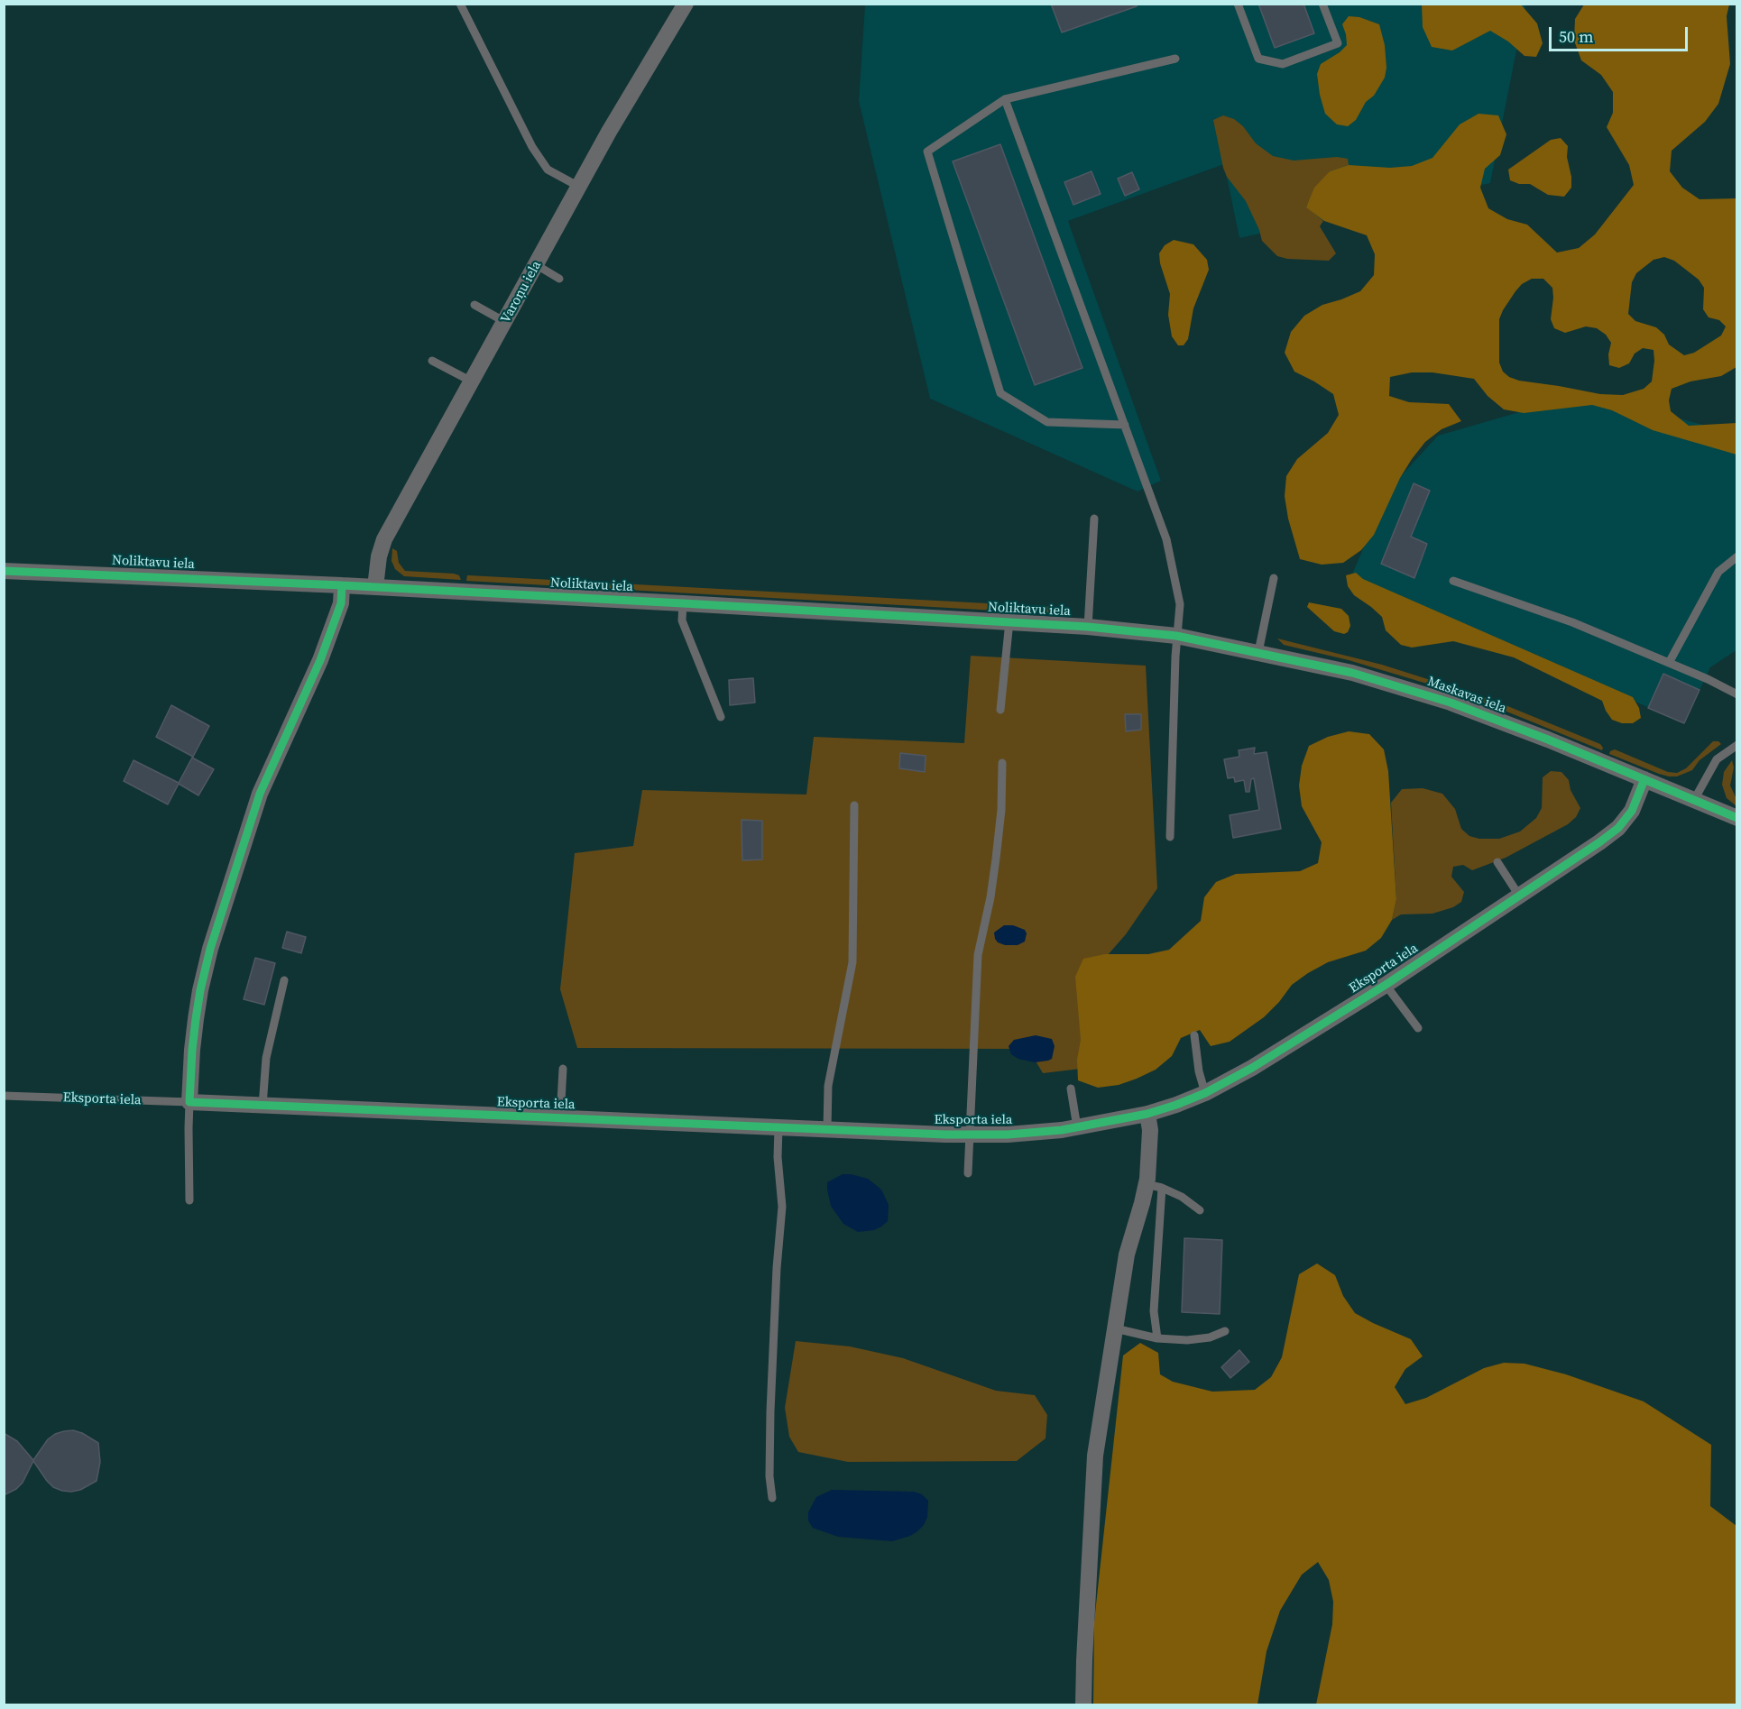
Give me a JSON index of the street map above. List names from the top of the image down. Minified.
{"streets":{"street":["Varoņu iela","Noliktavu iela","Maskavas iela","Eksporta iela"]},"crossings":[["Varoņu iela","Noliktavu iela"],["Noliktavu iela","Maskavas iela"],["Maskavas iela","Eksporta iela"]],"scale_bar":"50 m"}
